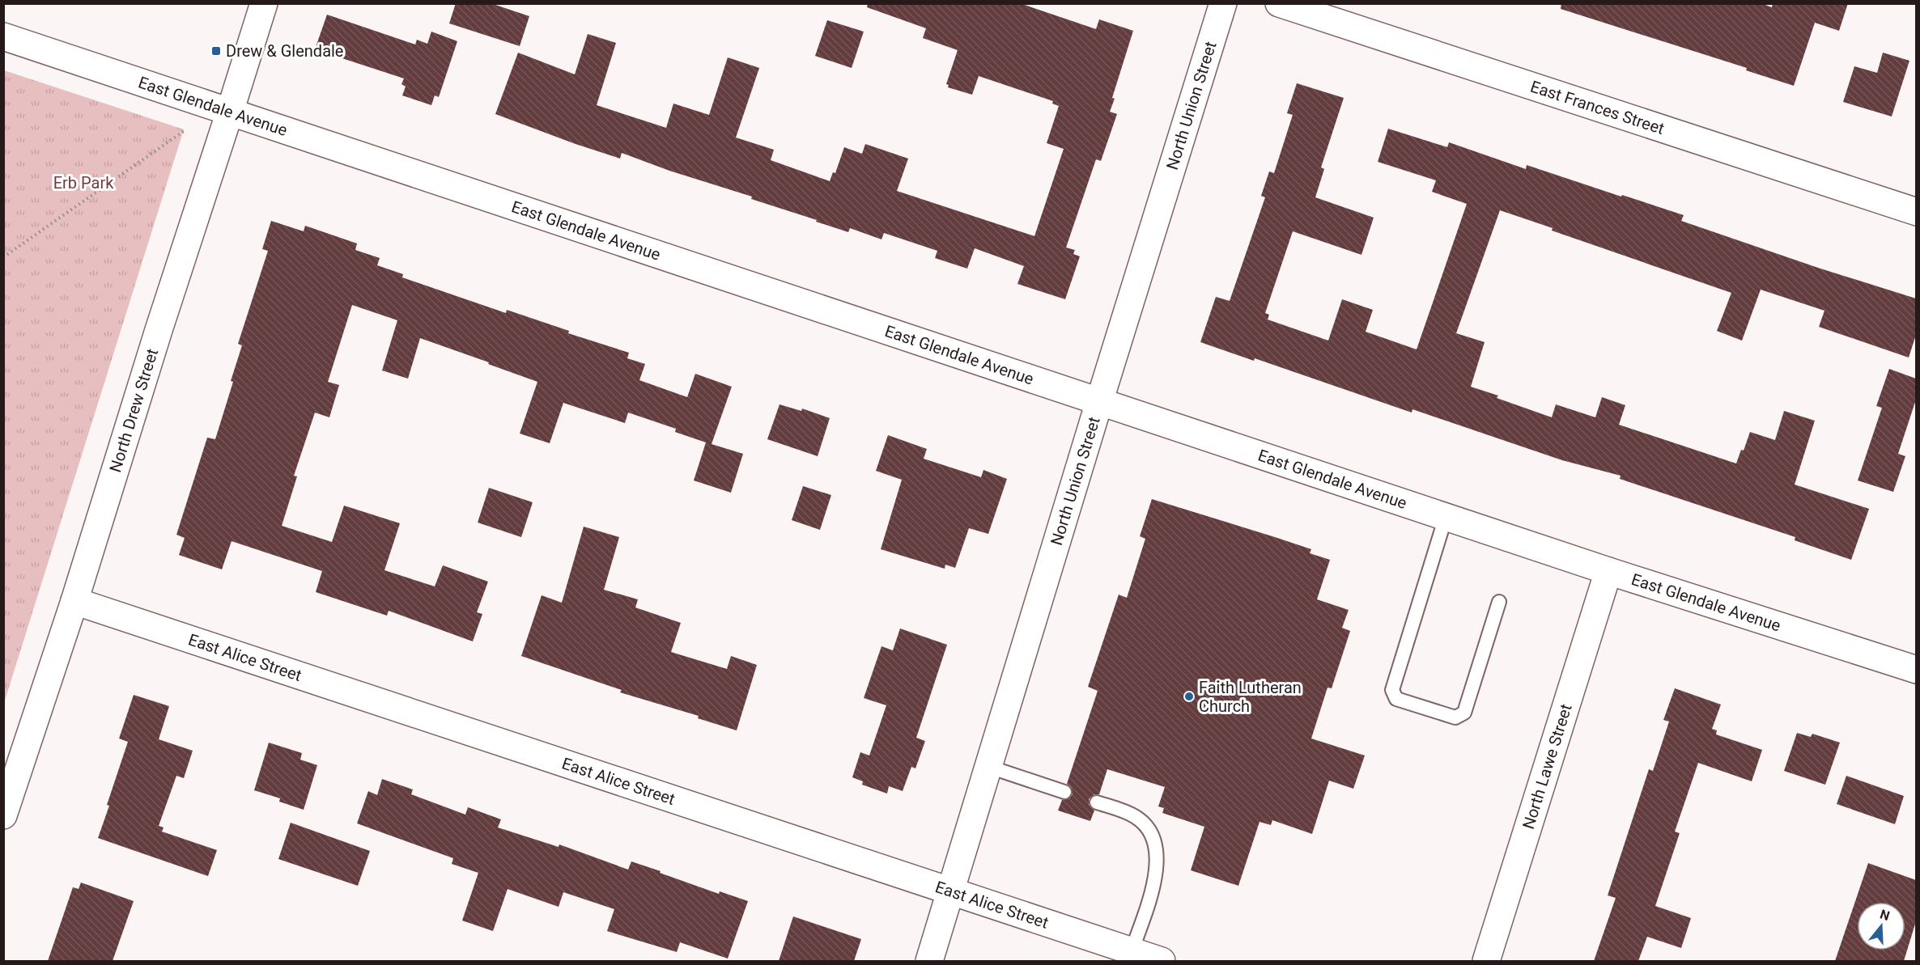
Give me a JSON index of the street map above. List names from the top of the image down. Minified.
{"streets":{"street":["East Glendale Avenue","North Union Street","East Frances Street","North Drew Street","East Alice Street","North Lawe Street"]},"crossings":[["East Glendale Avenue","North Union Street"],["East Glendale Avenue","North Drew Street"],["East Glendale Avenue","North Lawe Street"],["North Union Street","East Alice Street"],["North Drew Street","East Alice Street"]],"parks":["Erb Park"],"places":{"transit":["Drew & Glendale"],"other":["Faith Lutheran Church"]},"north":"top"}
